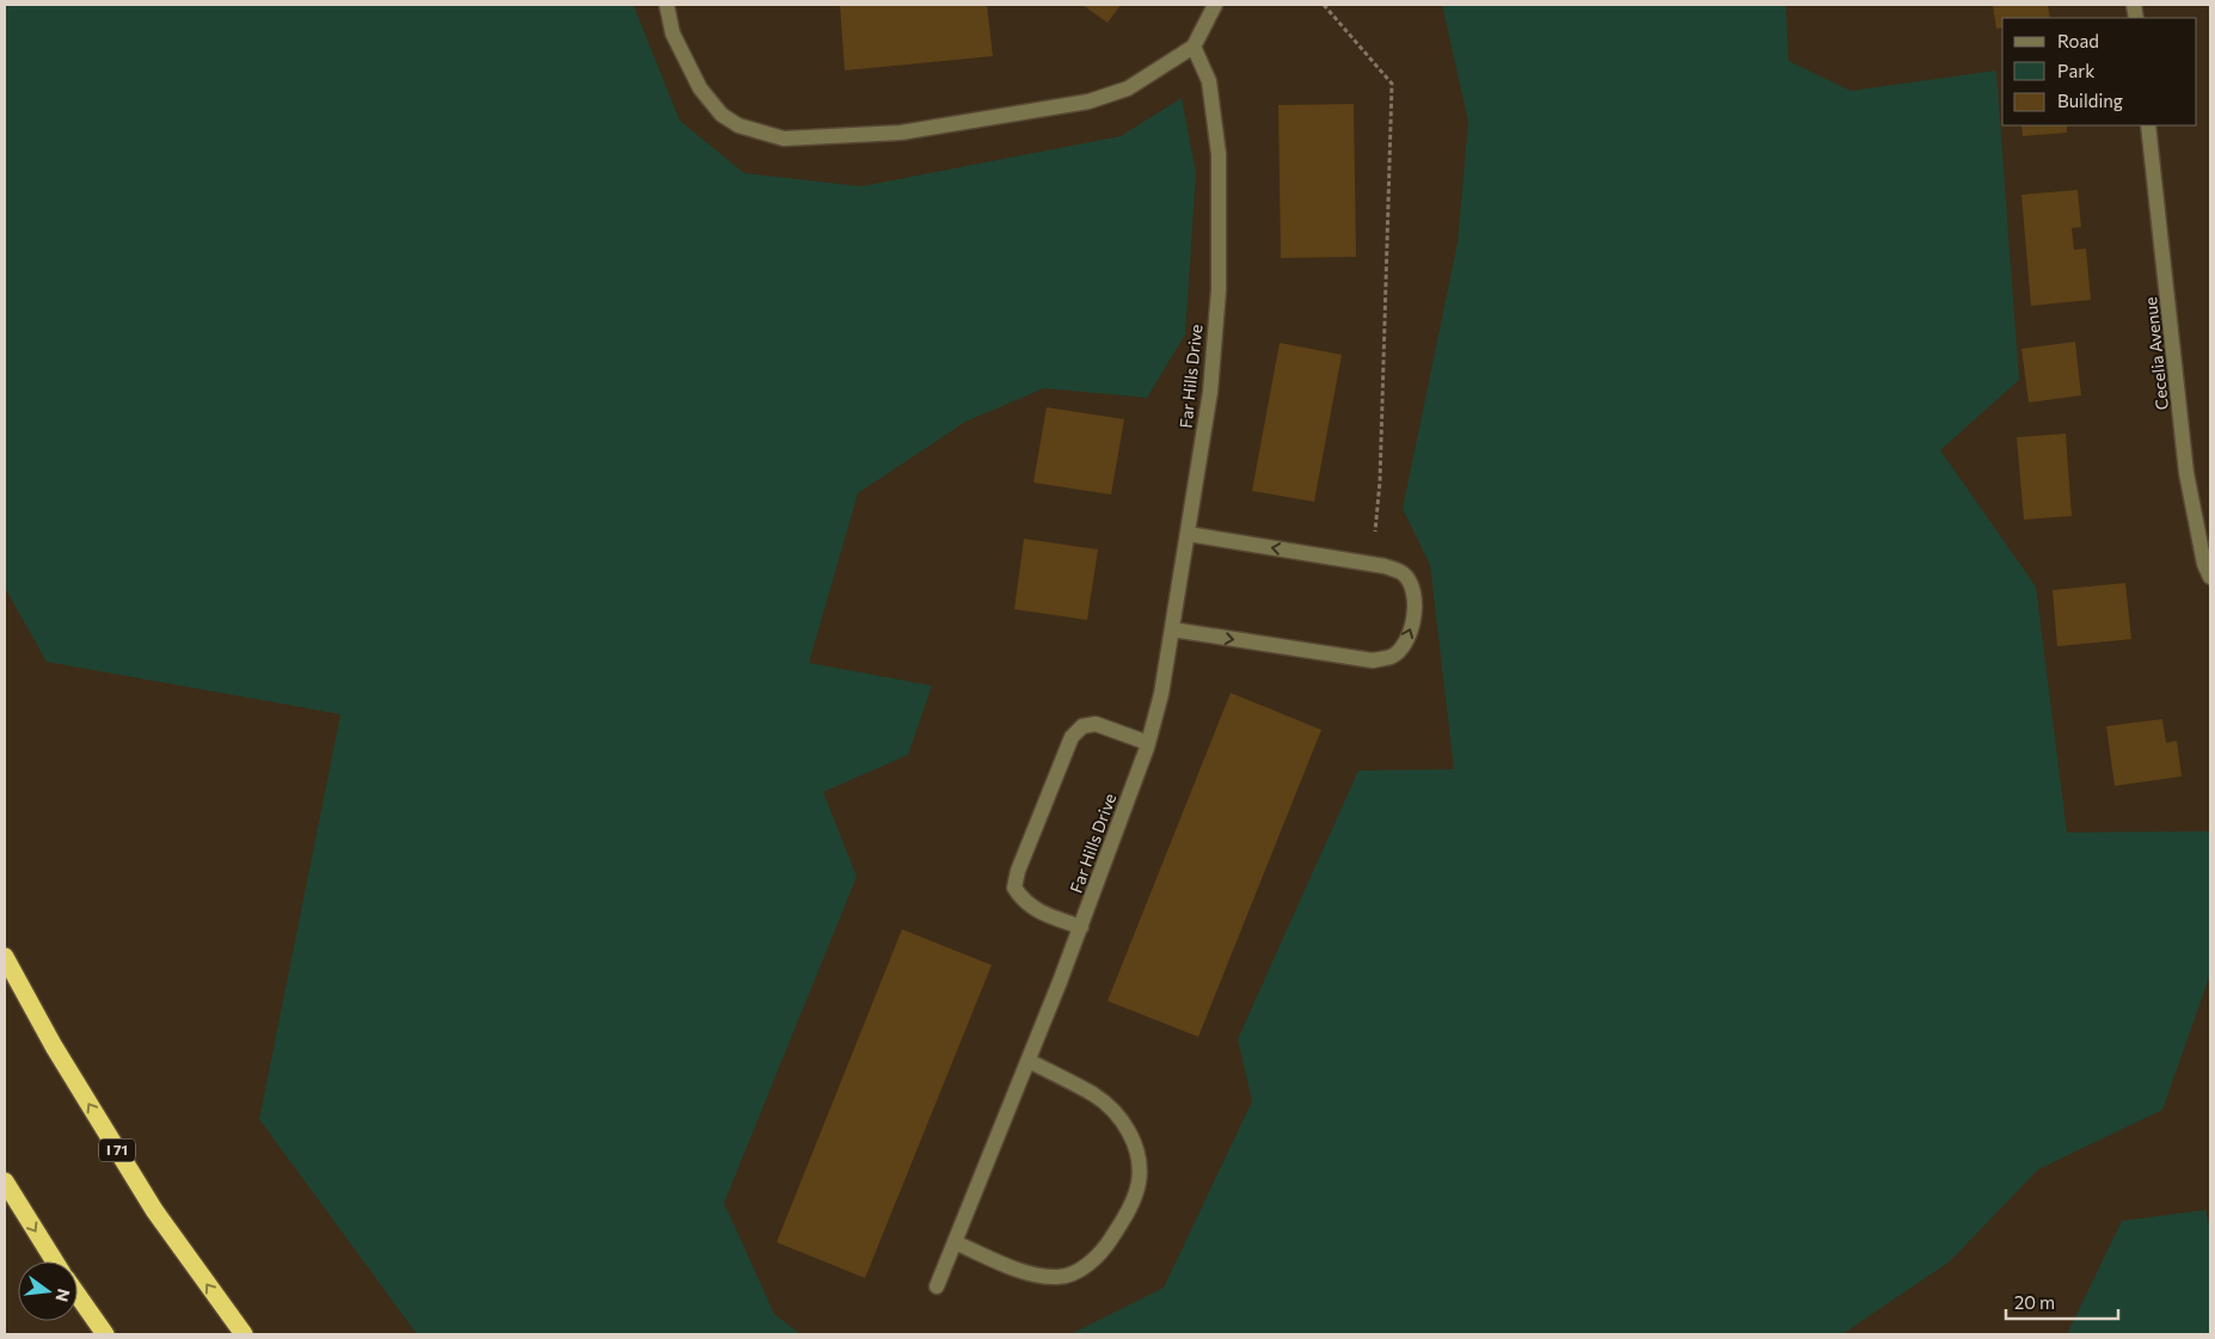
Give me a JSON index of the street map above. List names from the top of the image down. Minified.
{"streets":{"highway":["I 71"],"street":["Cecelia Avenue","Far Hills Drive"]},"legend":["Road","Park","Building"],"scale_bar":"20 m","north":"right"}
